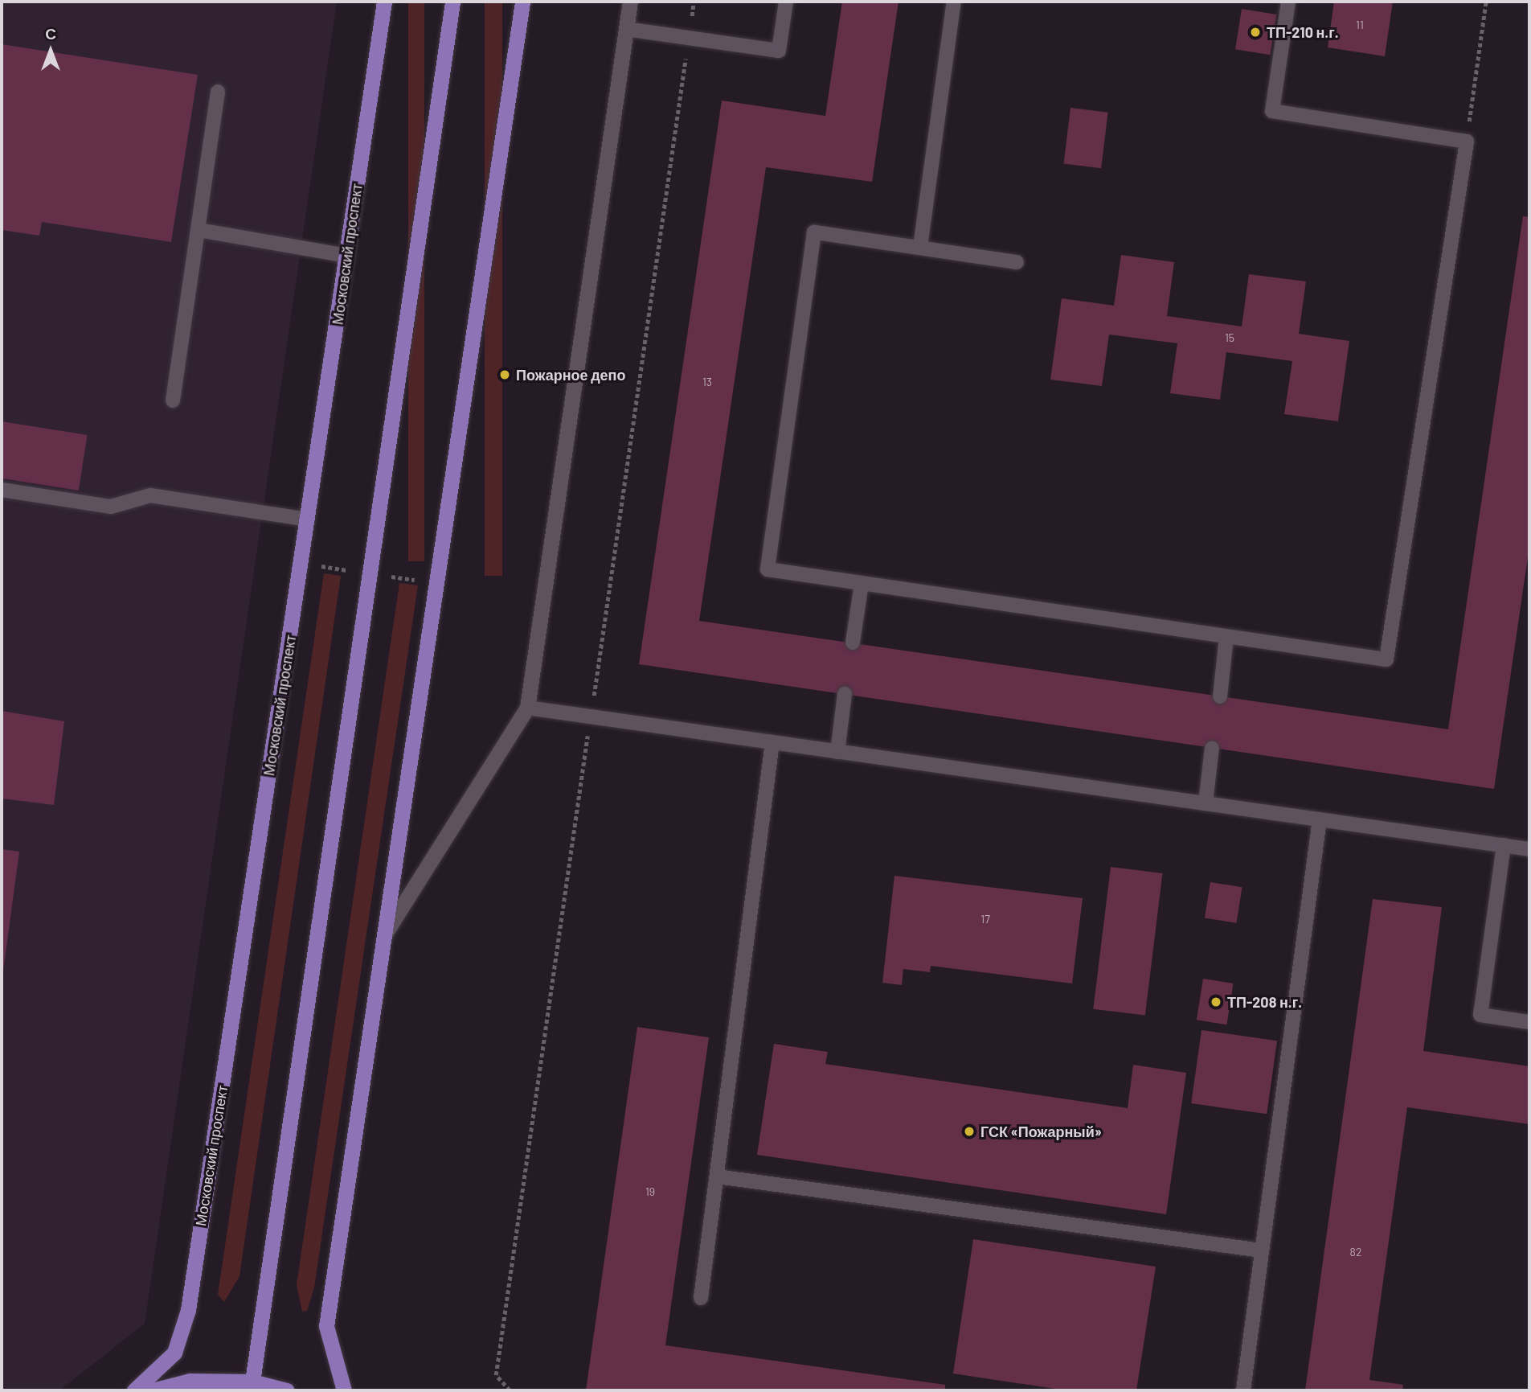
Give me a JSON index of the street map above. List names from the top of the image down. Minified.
{"streets":{"main road":["Московский проспект"]},"places":["ТП-210 н.г.","Пожарное депо","ТП-208 н.г.","ГСК «Пожарный»"],"house_numbers":["11","15","13","17","19","82"],"north":"top"}
